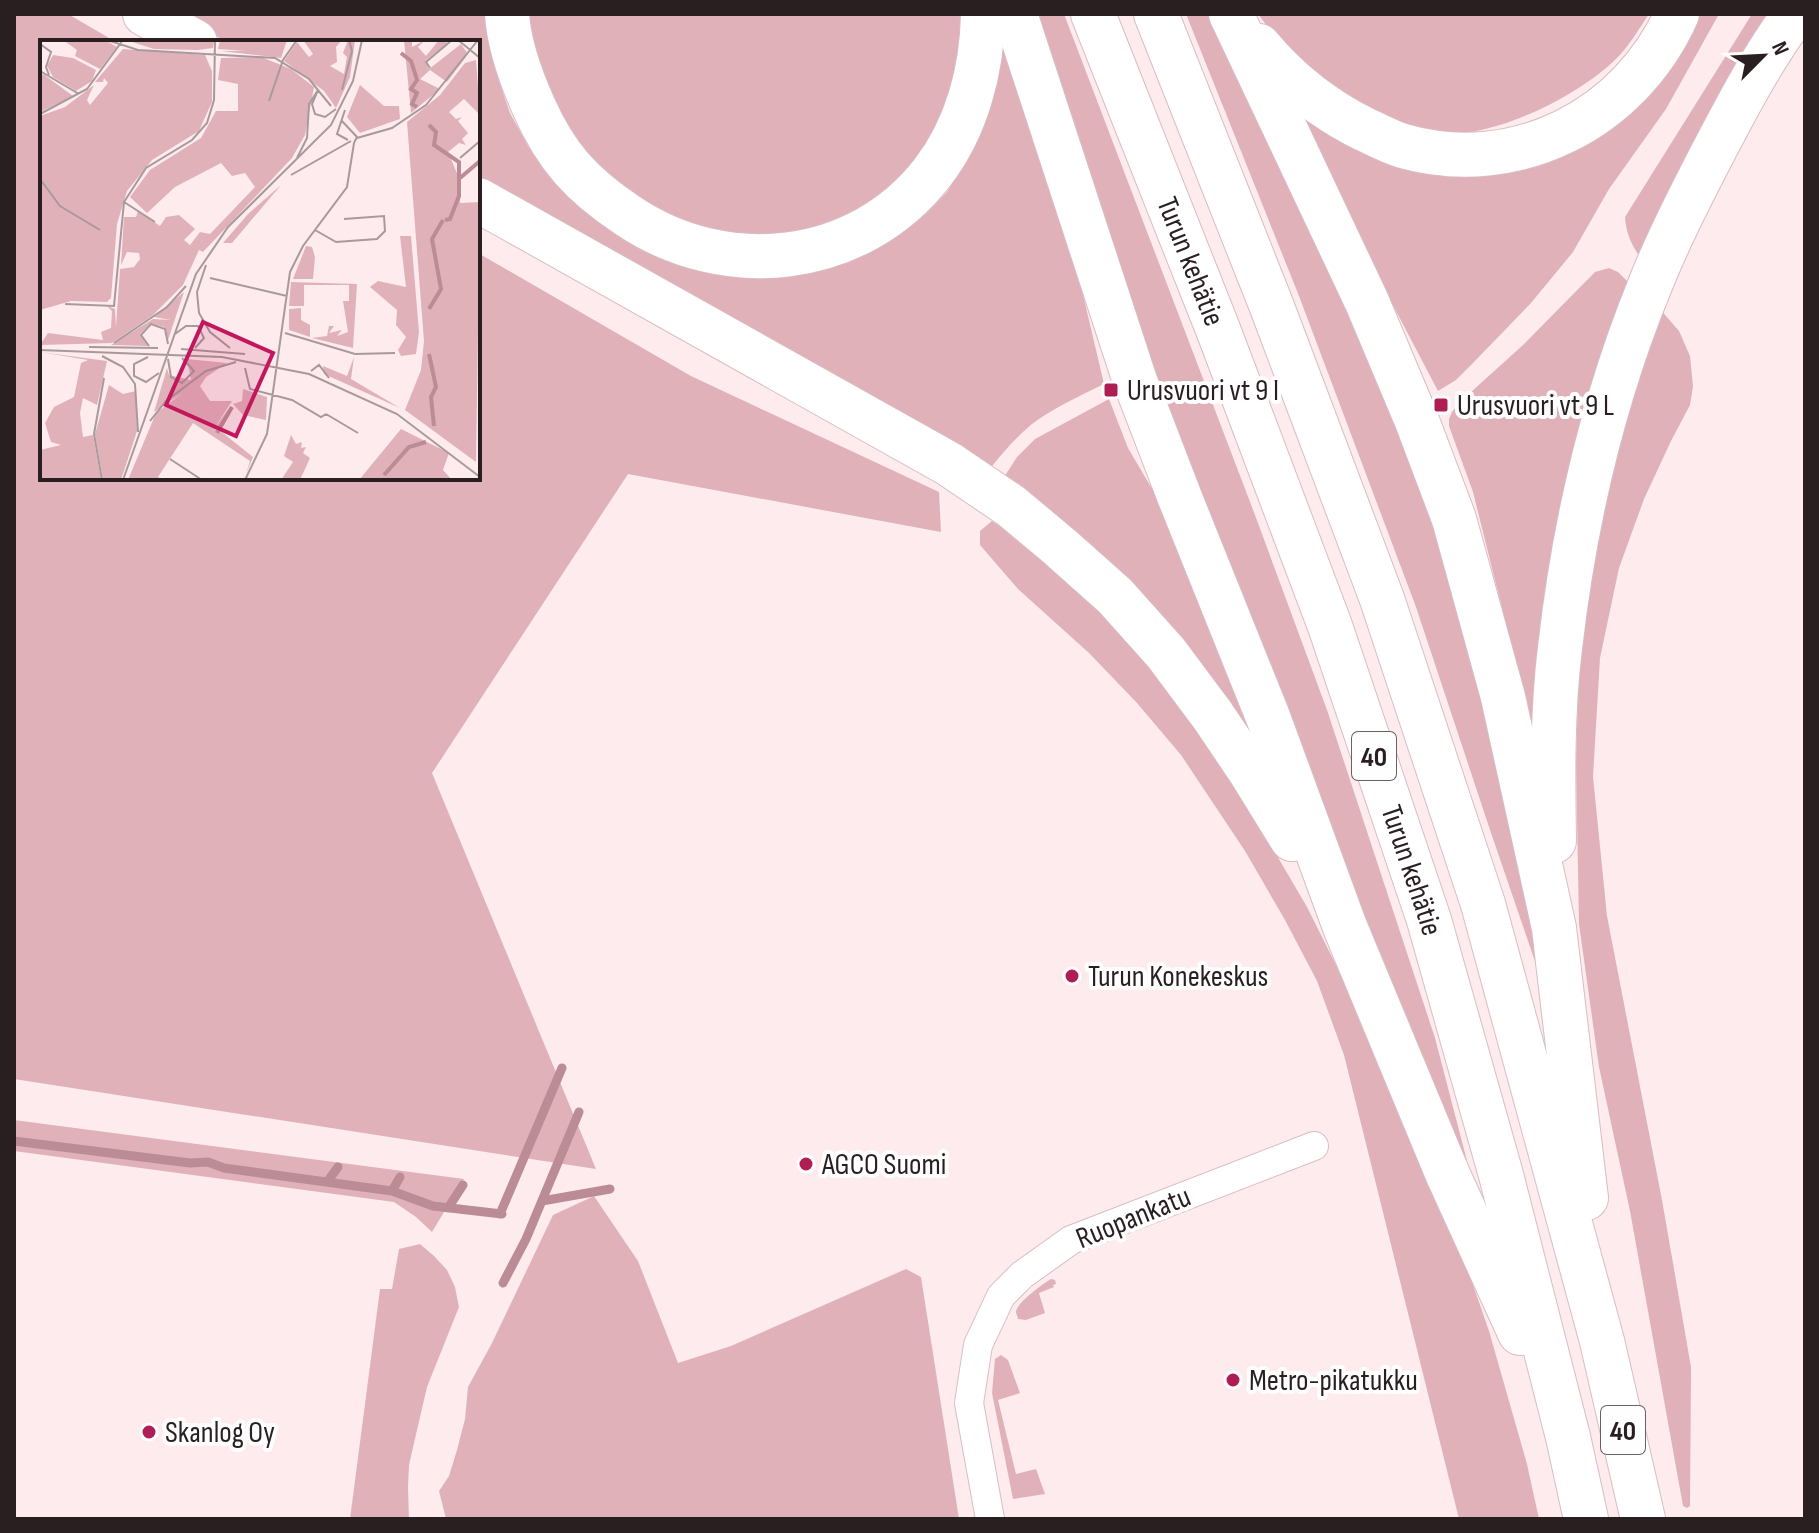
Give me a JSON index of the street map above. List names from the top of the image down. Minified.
{"streets":{"highway":["Turun kehätie","40"],"street":["Ruopankatu"]},"places":{"transit":["Urusvuori vt 9 I","Urusvuori vt 9 L"],"other":["Turun Konekeskus","AGCO Suomi","Metro-pikatukku","Skanlog Oy"]},"north":"top right"}
